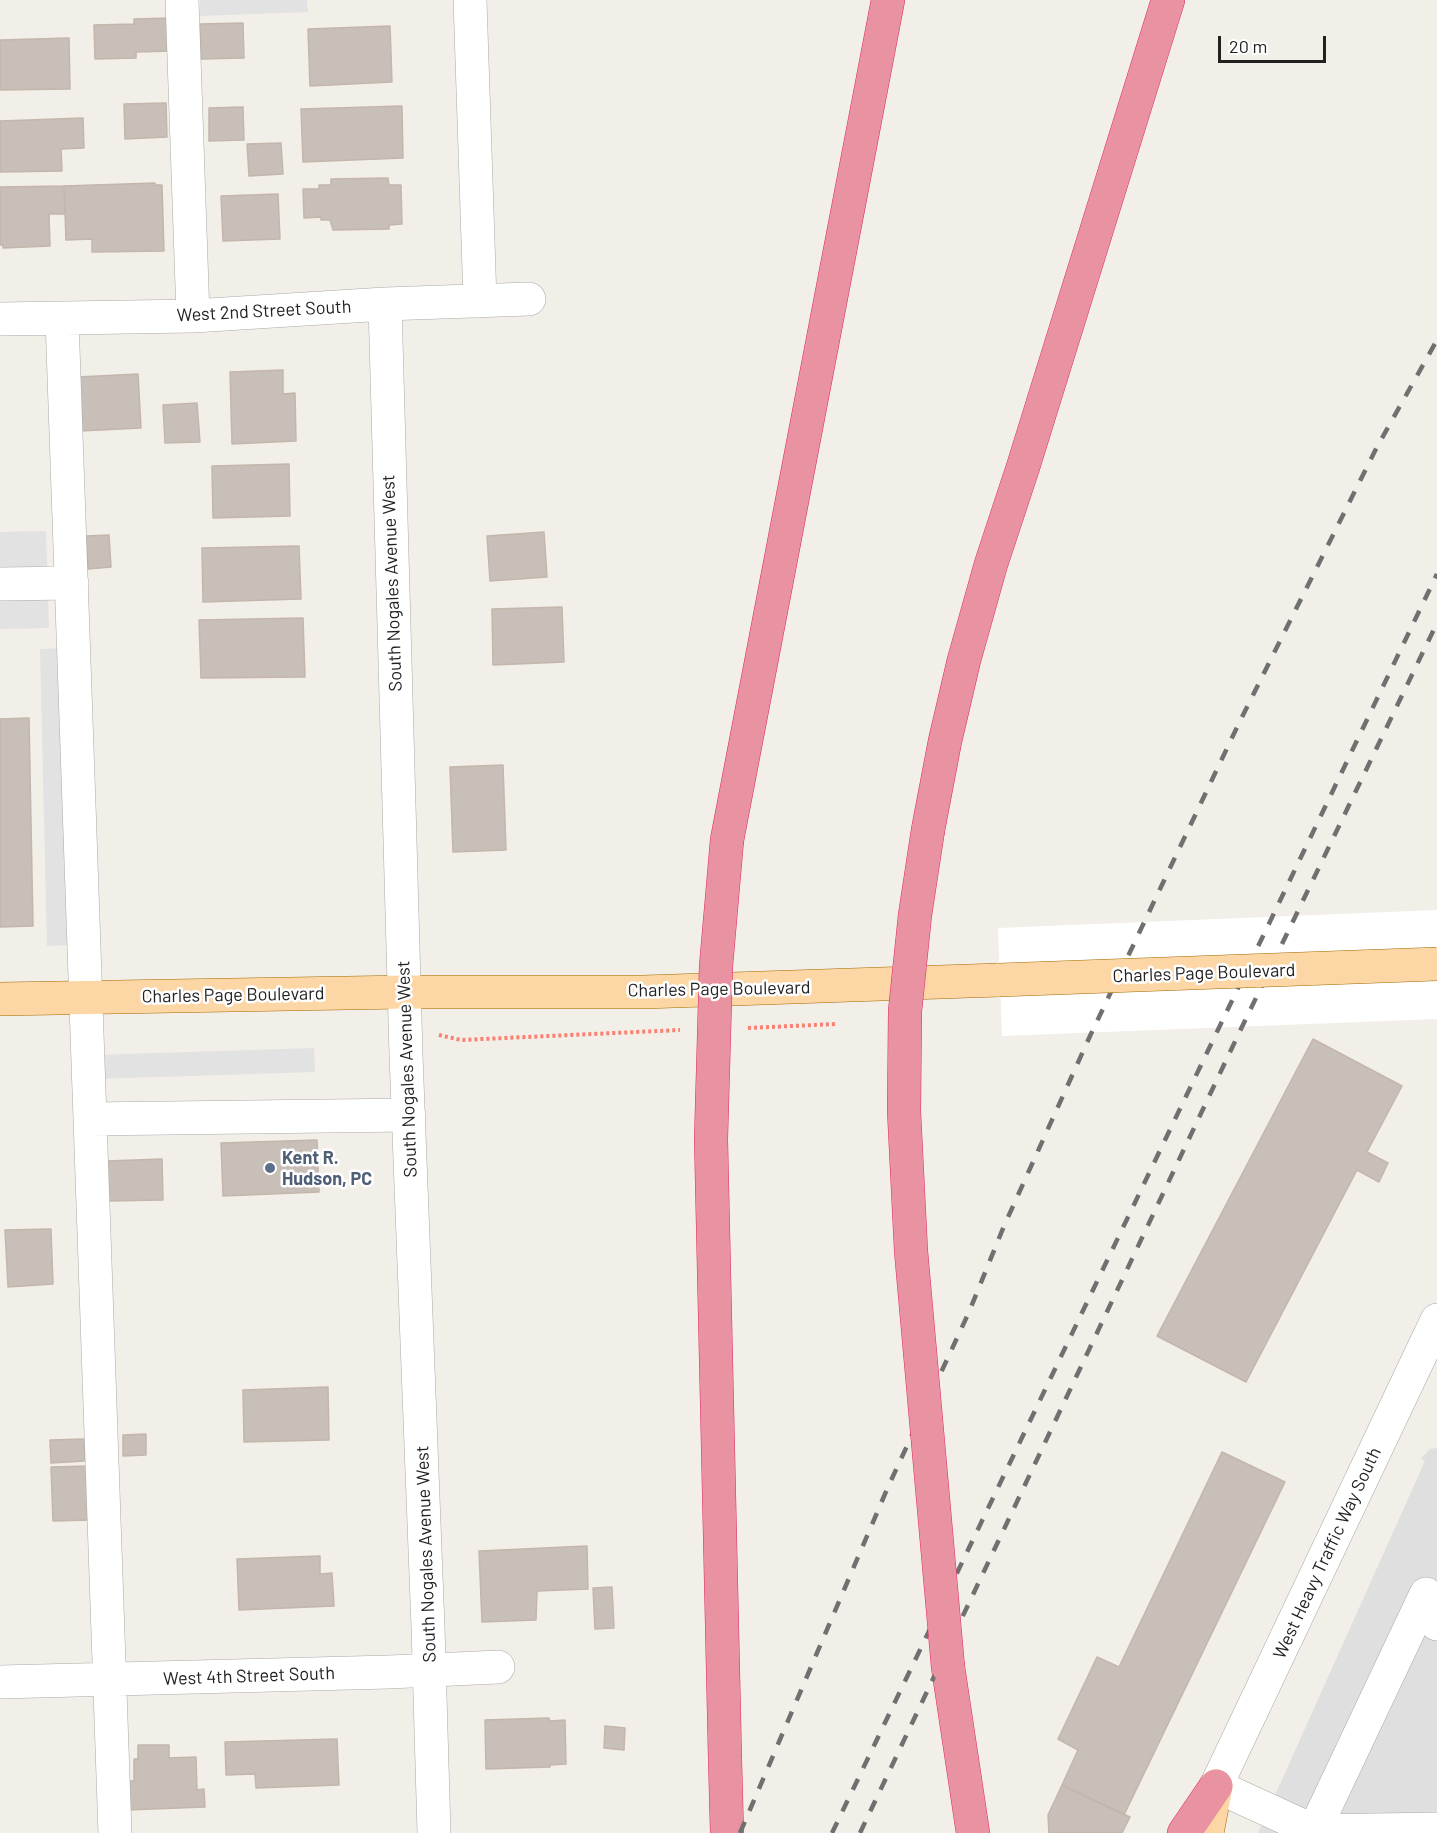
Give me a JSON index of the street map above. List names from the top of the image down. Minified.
{"streets":{"main road":["Charles Page Boulevard"],"street":["West 2nd Street South","South Nogales Avenue West","West Heavy Traffic Way South","West 4th Street South"]},"crossings":[["West 2nd Street South","South Nogales Avenue West"],["South Nogales Avenue West","Charles Page Boulevard"],["South Nogales Avenue West","West 4th Street South"]],"places":["Kent R. Hudson, PC"],"scale_bar":"20 m"}
